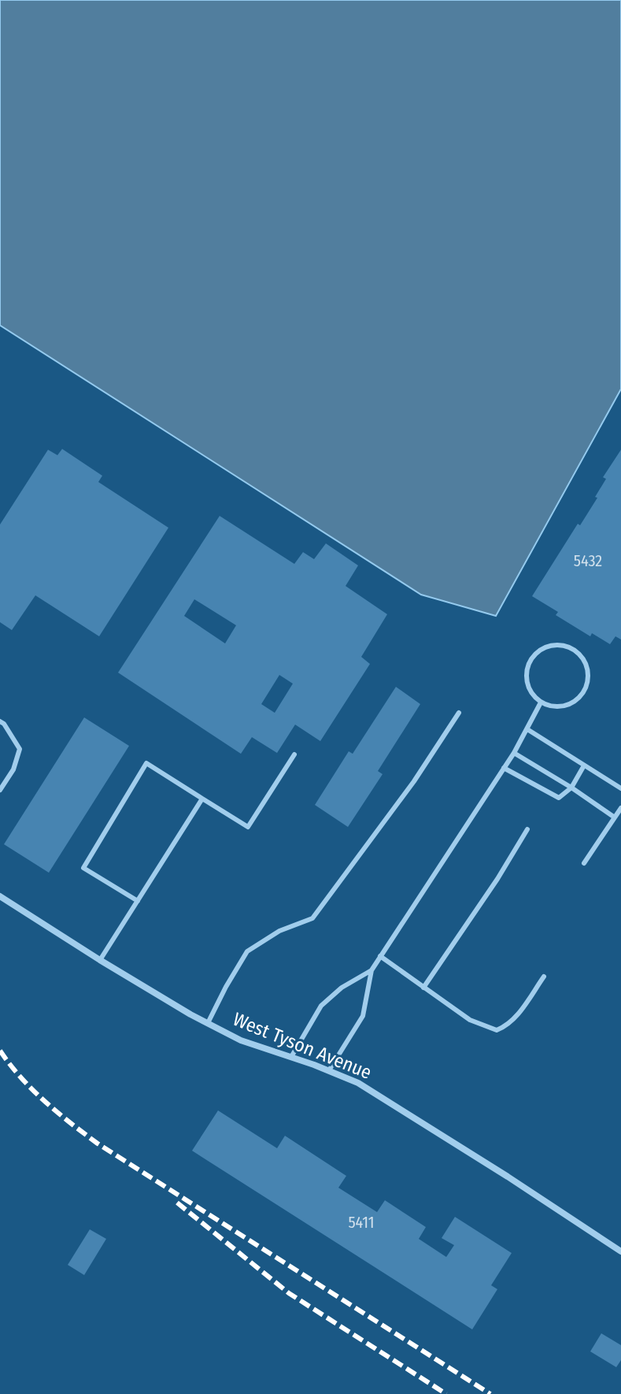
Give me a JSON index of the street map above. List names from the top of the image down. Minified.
{"streets":{"street":["West Tyson Avenue"]},"house_numbers":["5432","5411"]}
